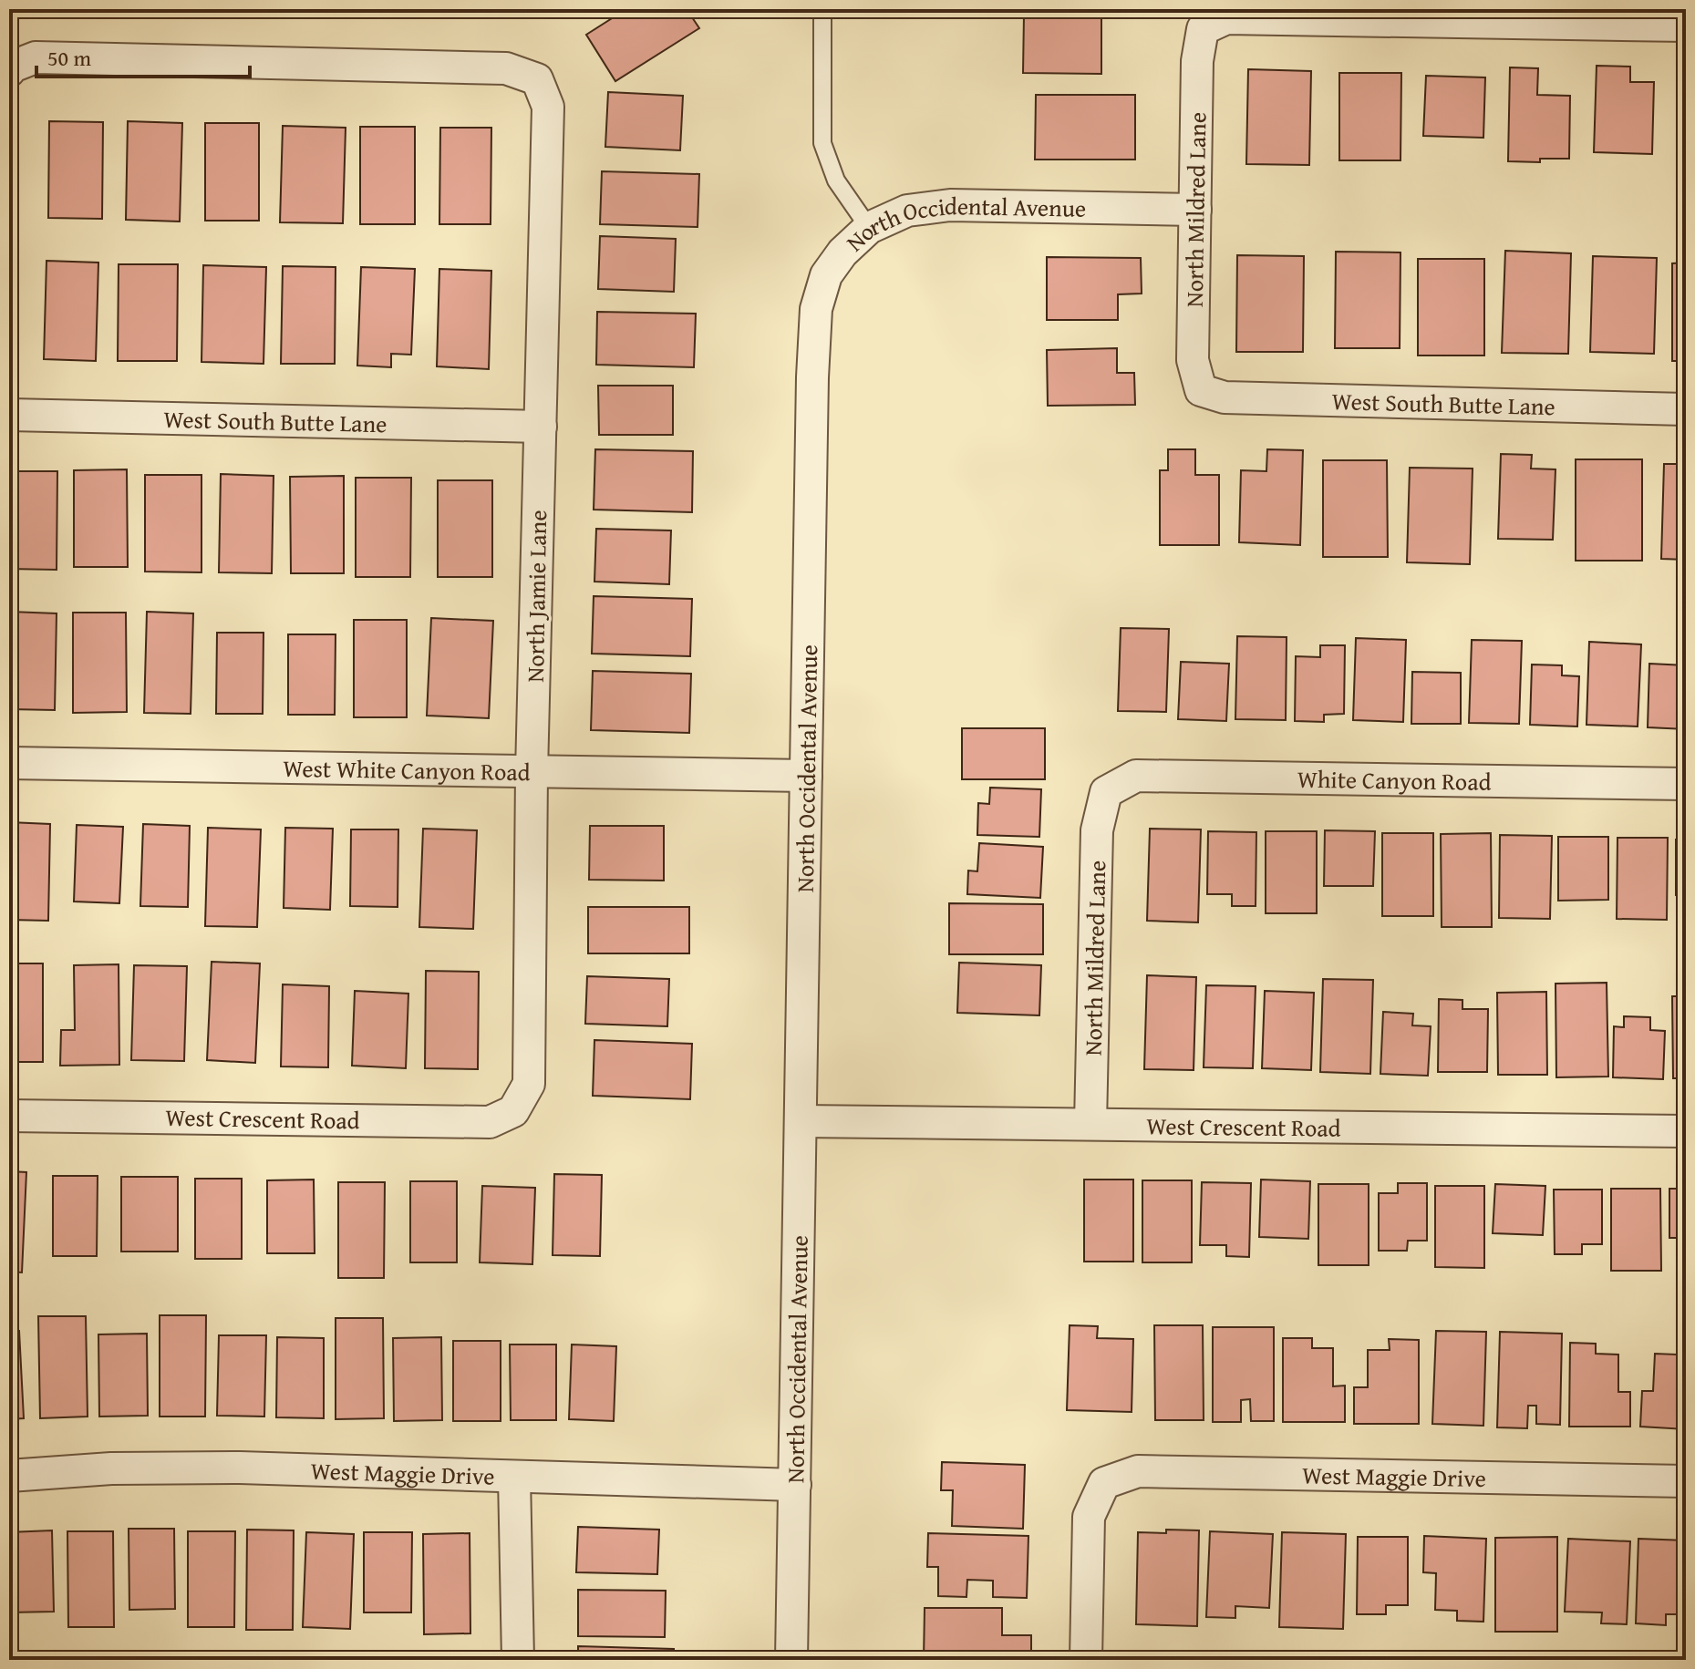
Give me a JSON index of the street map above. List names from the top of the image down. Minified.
{"streets":{"street":["North Mildred Lane","North Occidental Avenue","West South Butte Lane","North Jamie Lane","West White Canyon Road","White Canyon Road","West Crescent Road","West Maggie Drive"]},"crossings":[["North Mildred Lane","North Occidental Avenue"],["North Mildred Lane","West South Butte Lane"],["North Mildred Lane","White Canyon Road"],["North Mildred Lane","West Crescent Road"],["North Occidental Avenue","West White Canyon Road"],["North Occidental Avenue","West Crescent Road"],["North Occidental Avenue","West Maggie Drive"],["West South Butte Lane","North Jamie Lane"],["North Jamie Lane","West White Canyon Road"],["North Jamie Lane","West Crescent Road"]],"scale_bar":"50 m"}
